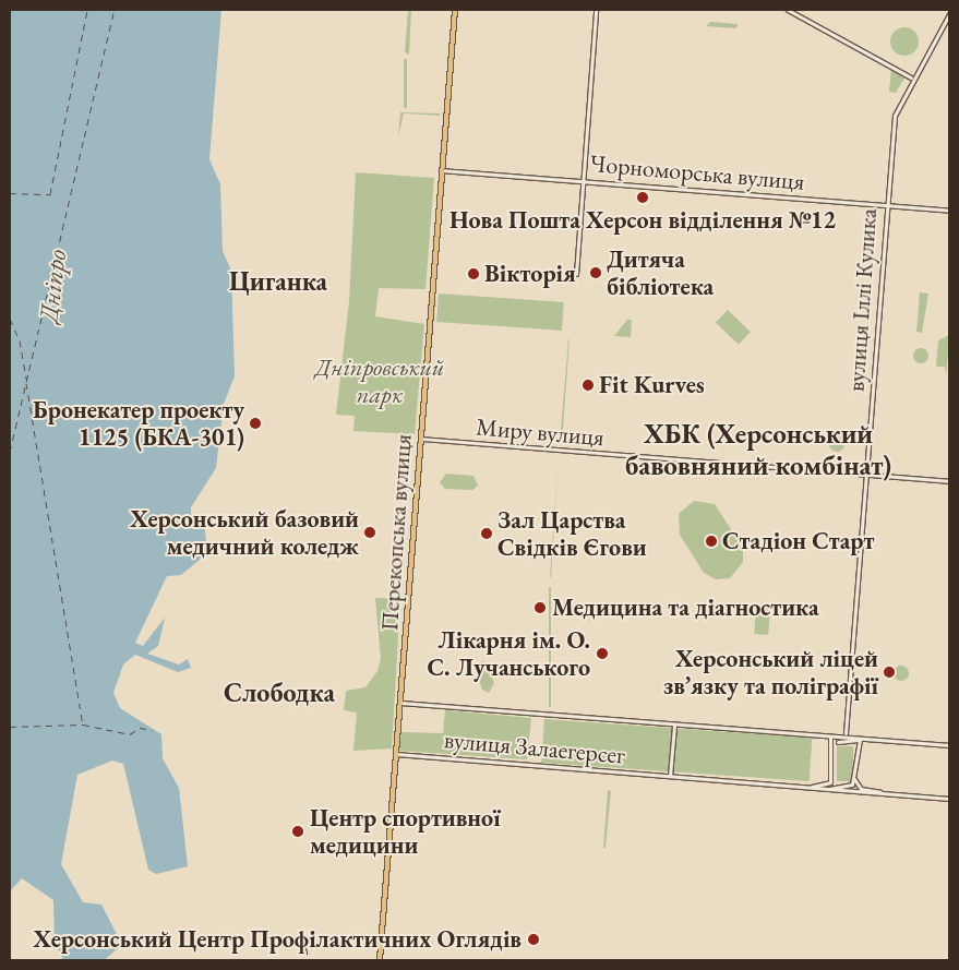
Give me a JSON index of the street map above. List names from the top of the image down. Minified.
{"streets":{"main road":["Перекопська вулиця"],"street":["Чорноморська вулиця","вулиця Іллі Кулика","Миру вулиця","вулиця Залаегерсег"]},"crossings":[["Чорноморська вулиця","вулиця Іллі Кулика"],["Чорноморська вулиця","Перекопська вулиця"],["вулиця Іллі Кулика","Миру вулиця"],["Миру вулиця","Перекопська вулиця"],["Перекопська вулиця","вулиця Залаегерсег"]],"districts":["Циганка","ХБК (Херсонський бавовняний комбінат)","Слободка"],"water":["Дніпро"],"parks":["Дніпровський парк"],"places":["Нова Пошта Херсон відділення №12","Дитяча бібліотека","Вікторія","Fit Kurves","Бронекатер проекту 1125 (БКА-301)","Херсонський базовий медичний коледж","Зал Царства Свідків Єгови","Стадіон Старт","Медицина та діагностика","Лікарня ім. О. С. Лучанського","Херсонський ліцей зв’язку та поліграфії","Центр спортивної медицини","Херсонський Центр Профілактичних Оглядів"]}
